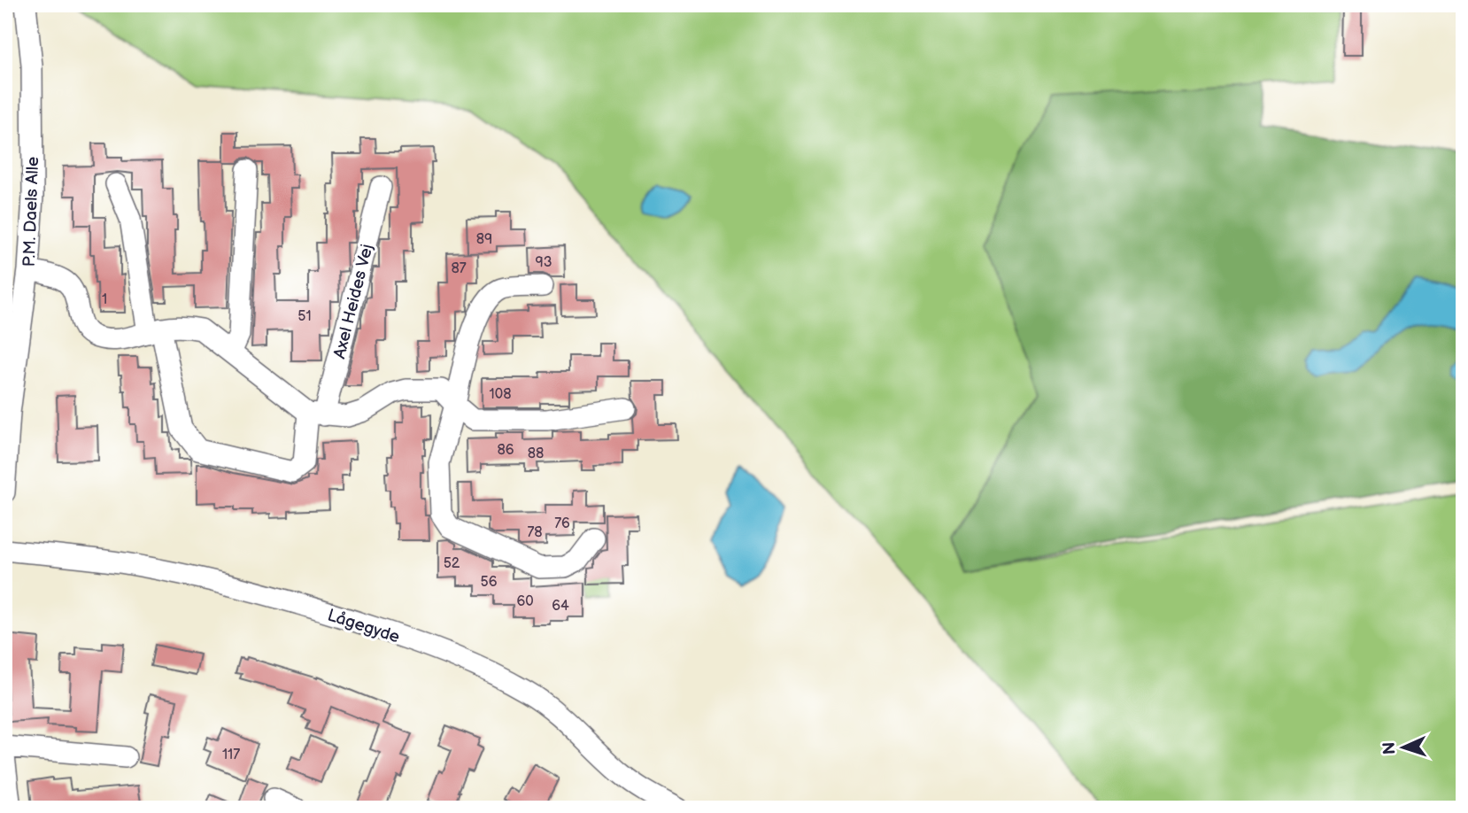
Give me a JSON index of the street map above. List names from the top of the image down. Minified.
{"streets":{"street":["P.M. Daels Alle","Axel Heides Vej","Lågegyde"]},"house_numbers":["89","93","87","1","51","108","86","88","76","78","52","56","60","64","117"],"north":"left"}
